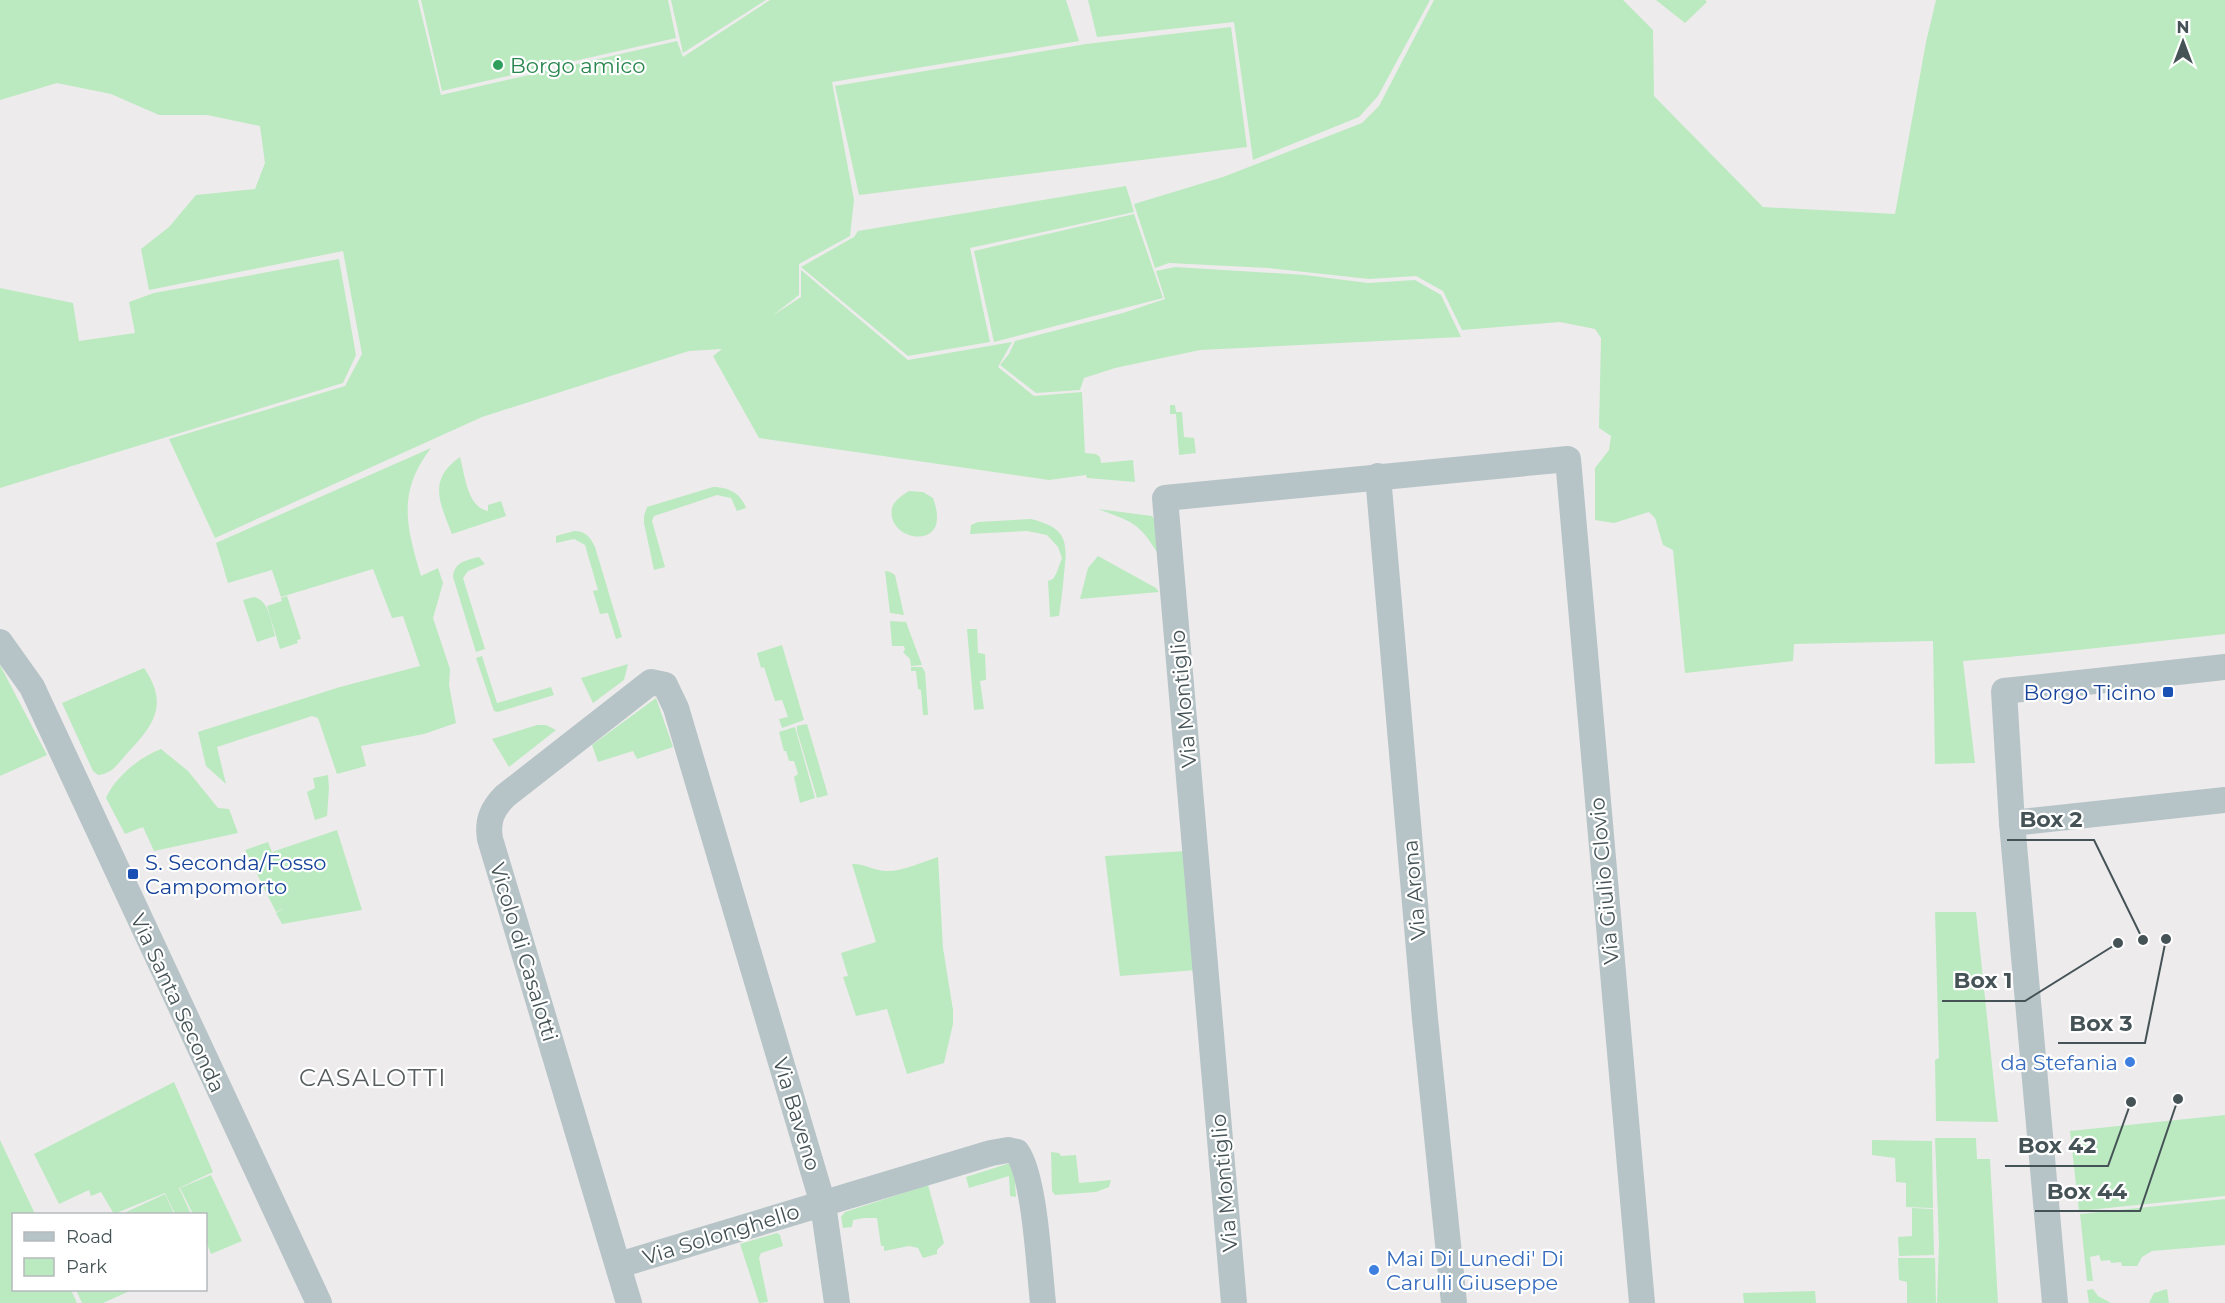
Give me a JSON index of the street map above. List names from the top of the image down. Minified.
{"streets":{"street":["Via Montiglio","Via Giulio Clovio","Via Arona","Vicolo di Casalotti","Via Santa Seconda","Via Baveno","Via Solonghello"]},"crossings":[["Via Montiglio","Via Giulio Clovio"],["Via Montiglio","Via Arona"],["Vicolo di Casalotti","Via Baveno"],["Vicolo di Casalotti","Via Solonghello"],["Via Baveno","Via Solonghello"]],"districts":["CASALOTTI"],"places":{"other":["Borgo amico","Box 3","Box 2","Box 1","da Stefania","Box 44","Box 42","Mai Di Lunedi' Di Carulli Giuseppe"],"transit":["Borgo Ticino","S. Seconda/Fosso Campomorto"]},"legend":["Road","Park"],"north":"top"}
